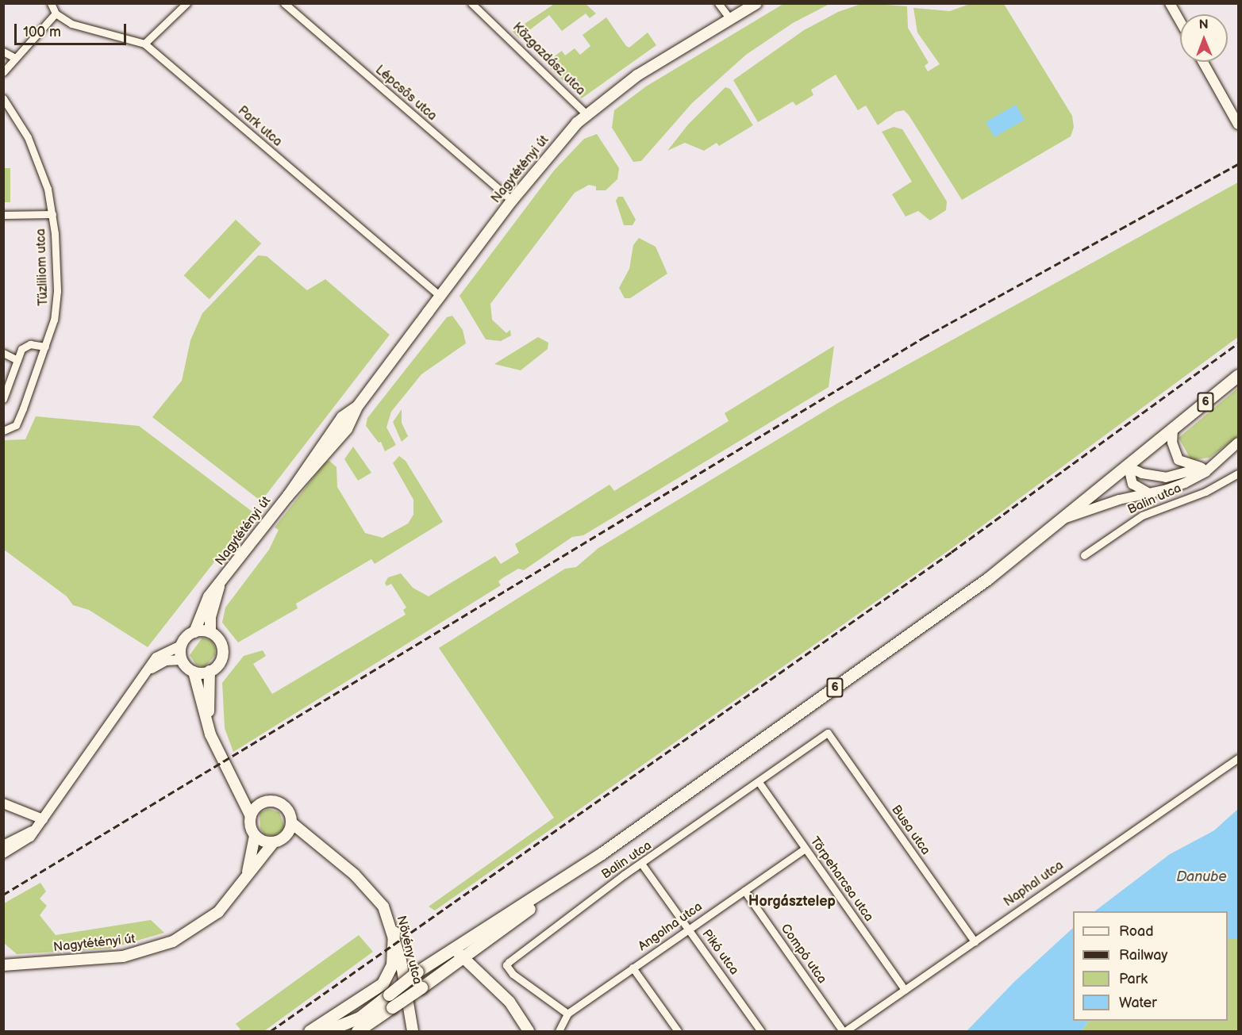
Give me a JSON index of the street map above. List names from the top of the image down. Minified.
{"streets":{"main road":["Nagytétényi út","6","Növény utca"],"street":["Közgazdász utca","Lépcsős utca","Park utca","Tűzliliom utca","Balin utca","Busa utca","Törpeharcsa utca","Naphal utca","Angolna utca","Pikó utca","Compó utca"]},"crossings":[["Közgazdász utca","Nagytétényi út"],["Lépcsős utca","Nagytétényi út"],["Park utca","Nagytétényi út"],["Nagytétényi út","Növény utca"],["Balin utca","Busa utca"],["Balin utca","Törpeharcsa utca"],["Balin utca","Angolna utca"],["Balin utca","Pikó utca"],["Busa utca","Naphal utca"],["Törpeharcsa utca","Naphal utca"],["Törpeharcsa utca","Angolna utca"],["Naphal utca","Compó utca"],["Angolna utca","Pikó utca"],["Angolna utca","Compó utca"]],"districts":["Horgásztelep"],"water":["Danube"],"legend":["Road","Railway","Park","Water"],"scale_bar":"100 m","north":"top"}
